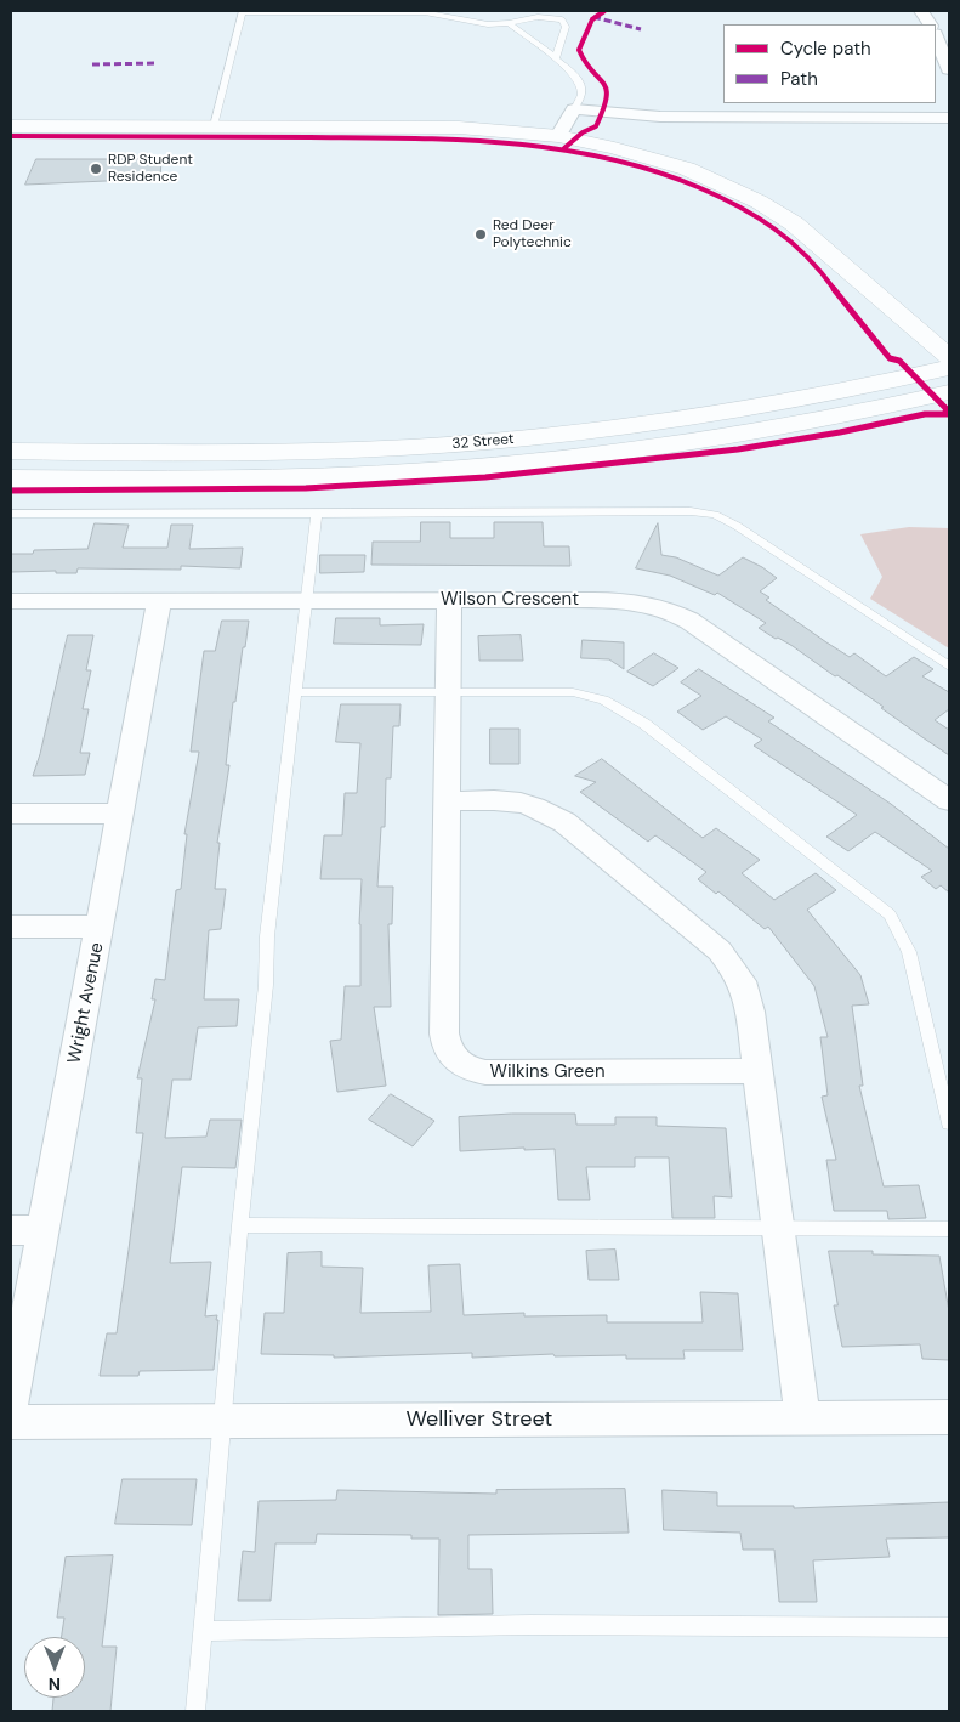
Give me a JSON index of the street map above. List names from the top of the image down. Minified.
{"streets":{"main road":["32 Street"],"street":["Wilson Crescent","Wright Avenue","Wilkins Green","Welliver Street"]},"crossings":[["Wilson Crescent","Wright Avenue"],["Wilson Crescent","Wilkins Green"]],"places":["RDP Student Residence","Red Deer Polytechnic"],"legend":["Cycle path","Path"],"north":"bottom"}
